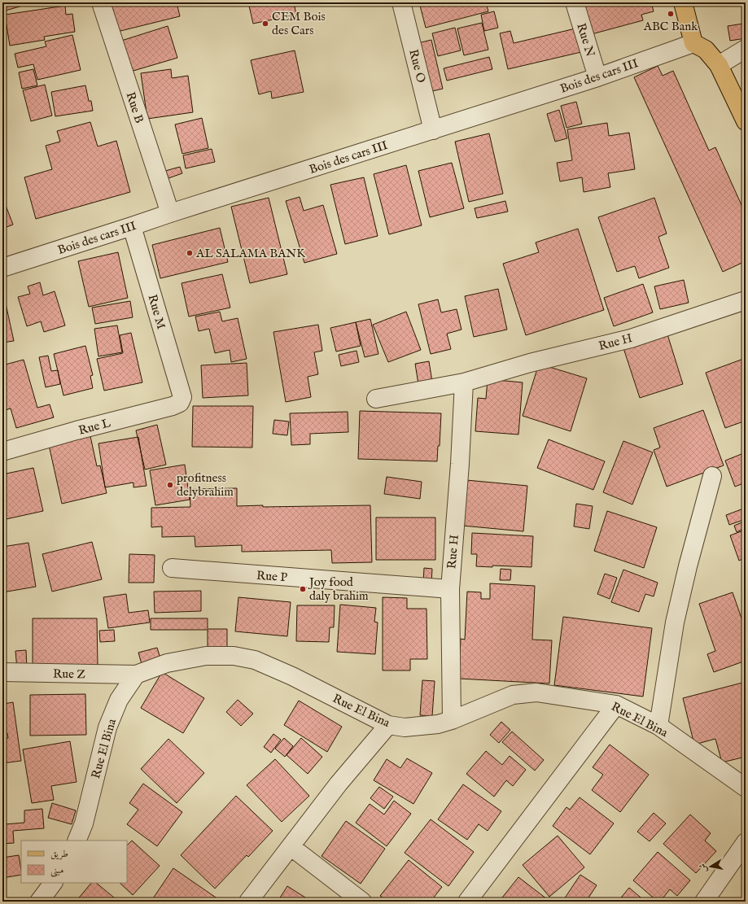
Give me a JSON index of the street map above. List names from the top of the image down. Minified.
{"streets":{"street":["Rue N","Rue O","Bois des cars III","Rue B","Rue M","Rue H","Rue L","Rue P","Rue Z","Rue El Bina"]},"crossings":[["Rue N","Bois des cars III"],["Rue O","Bois des cars III"],["Bois des cars III","Rue B"],["Bois des cars III","Rue M"],["Rue M","Rue L"],["Rue H","Rue P"],["Rue H","Rue El Bina"],["Rue Z","Rue El Bina"]],"places":["ABC Bank","CEM Bois des Cars","AL SALAMA BANK","profitness delybrahim","Joy food daly brahim"],"legend":["طريق","مبنى"],"north":"left"}
